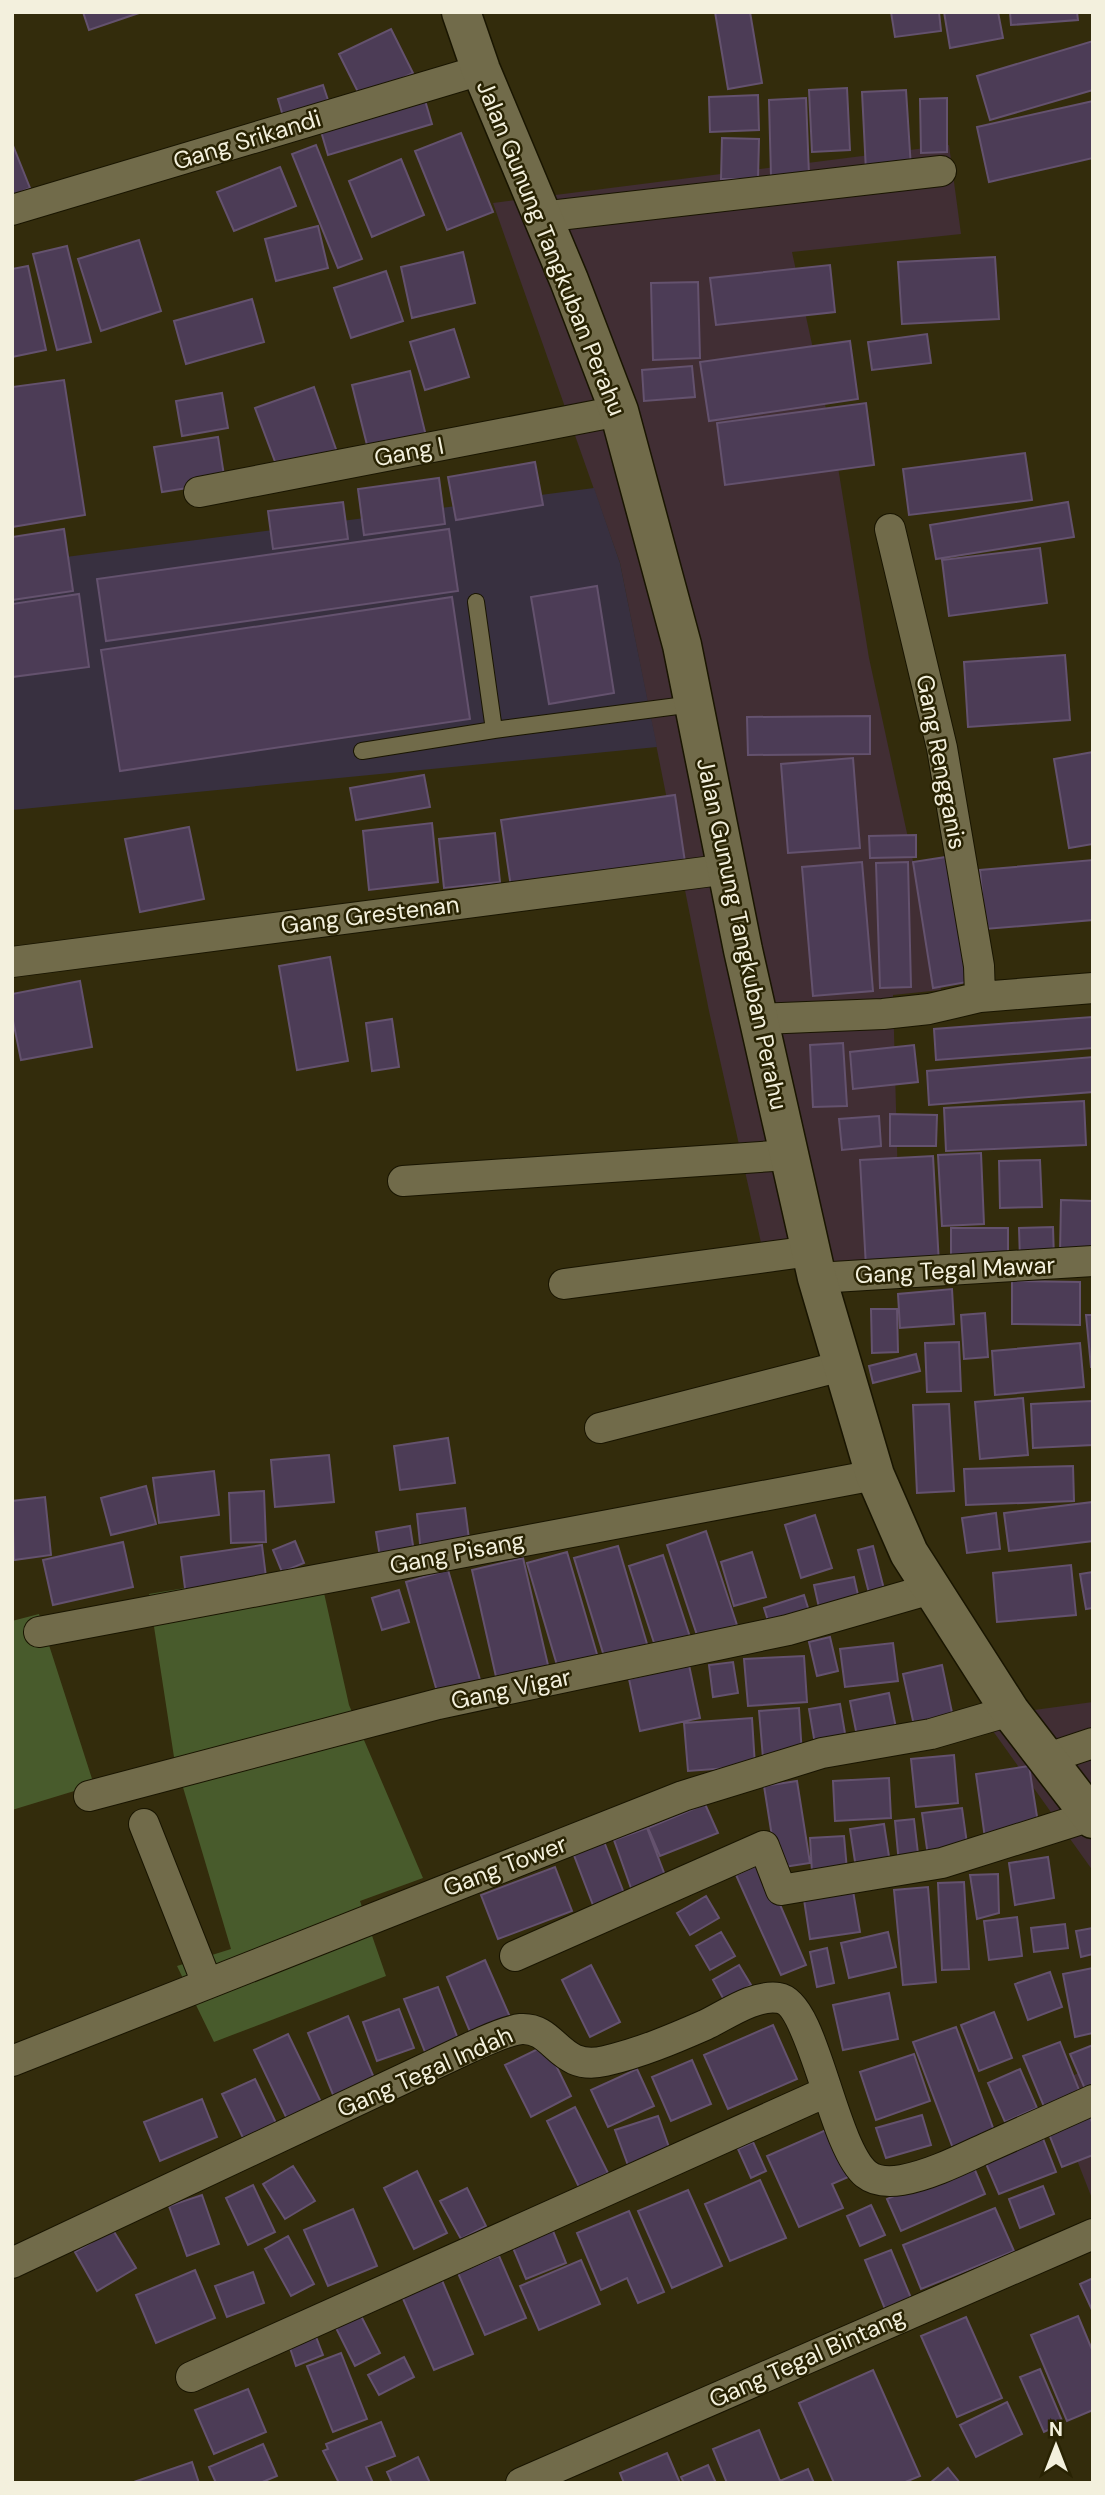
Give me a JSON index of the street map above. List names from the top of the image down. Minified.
{"streets":{"street":["Gang Srikandi","Jalan Gunung Tangkuban Perahu","Gang I","Gang Rengganis","Gang Grestenan","Gang Tegal Mawar","Gang Pisang","Gang Vigar","Gang Tower","Gang Tegal Indah","Gang Tegal Bintang"]},"crossings":[["Gang Srikandi","Jalan Gunung Tangkuban Perahu"],["Jalan Gunung Tangkuban Perahu","Gang I"],["Jalan Gunung Tangkuban Perahu","Gang Grestenan"],["Jalan Gunung Tangkuban Perahu","Gang Tegal Mawar"],["Jalan Gunung Tangkuban Perahu","Gang Pisang"],["Jalan Gunung Tangkuban Perahu","Gang Vigar"],["Jalan Gunung Tangkuban Perahu","Gang Tower"]],"north":"top"}
